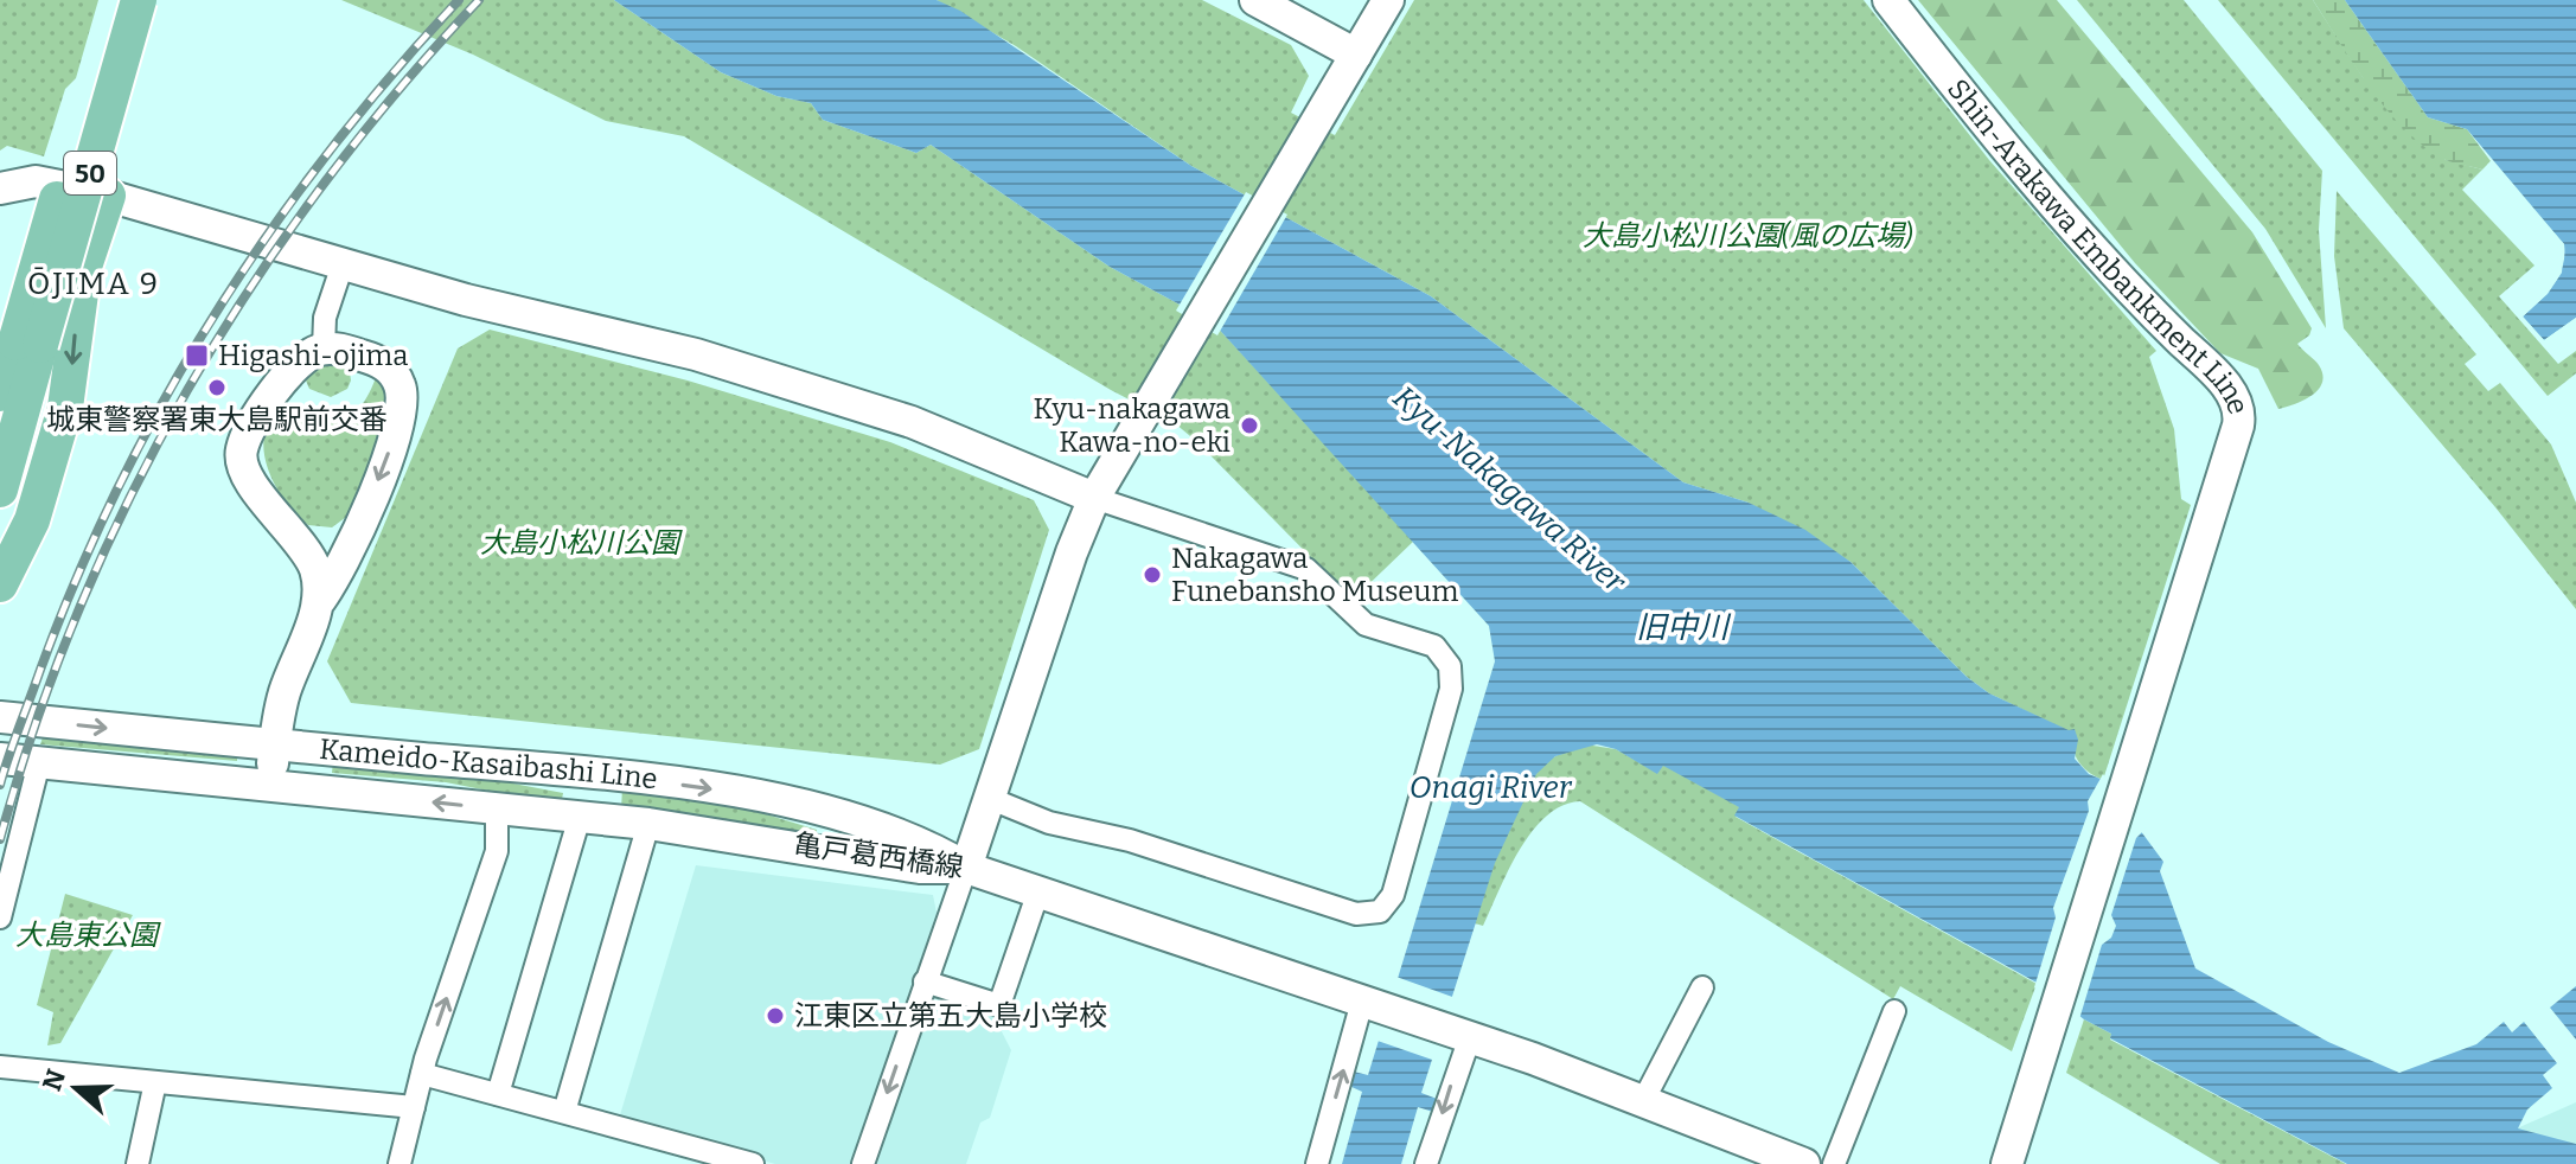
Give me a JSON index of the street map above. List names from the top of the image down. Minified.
{"streets":{"main road":["50"],"street":["Shin-Arakawa Embankment Line","Kameido-Kasaibashi Line","亀戸葛西橋線"]},"crossings":[["Kameido-Kasaibashi Line","亀戸葛西橋線"]],"districts":["ŌJIMA 9"],"water":["Kyu-Nakagawa River","旧中川","Onagi River"],"parks":["大島小松川公園(風の広場)","大島小松川公園","大島東公園"],"places":{"transit":["Higashi-ojima"],"other":["城東警察署東大島駅前交番","Kyu-nakagawa Kawa-no-eki","Nakagawa Funebansho Museum","江東区立第五大島小学校"]},"north":"left"}
